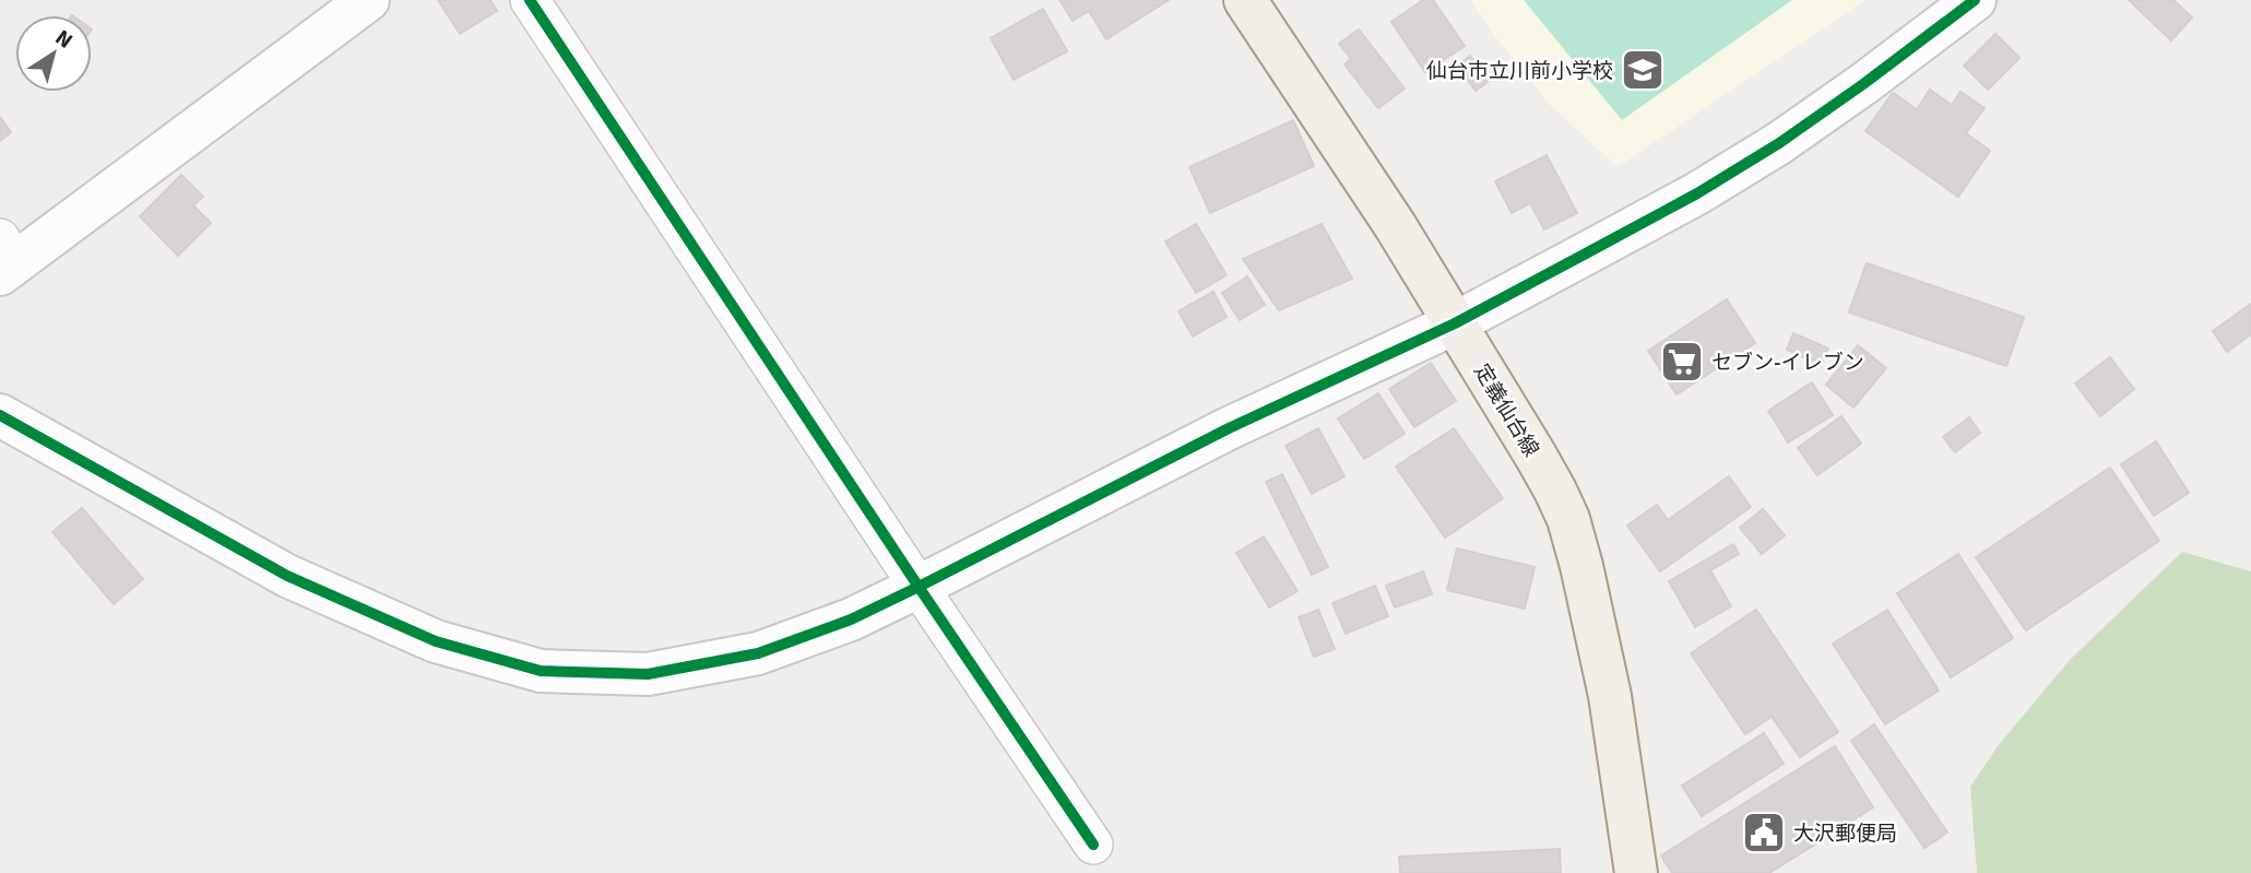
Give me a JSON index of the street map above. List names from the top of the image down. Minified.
{"streets":{"main road":["定義仙台線"]},"places":{"school or university":["仙台市立川前小学校"],"supermarket":["セブン-イレブン"],"public building":["大沢郵便局"]},"north":"top right"}
